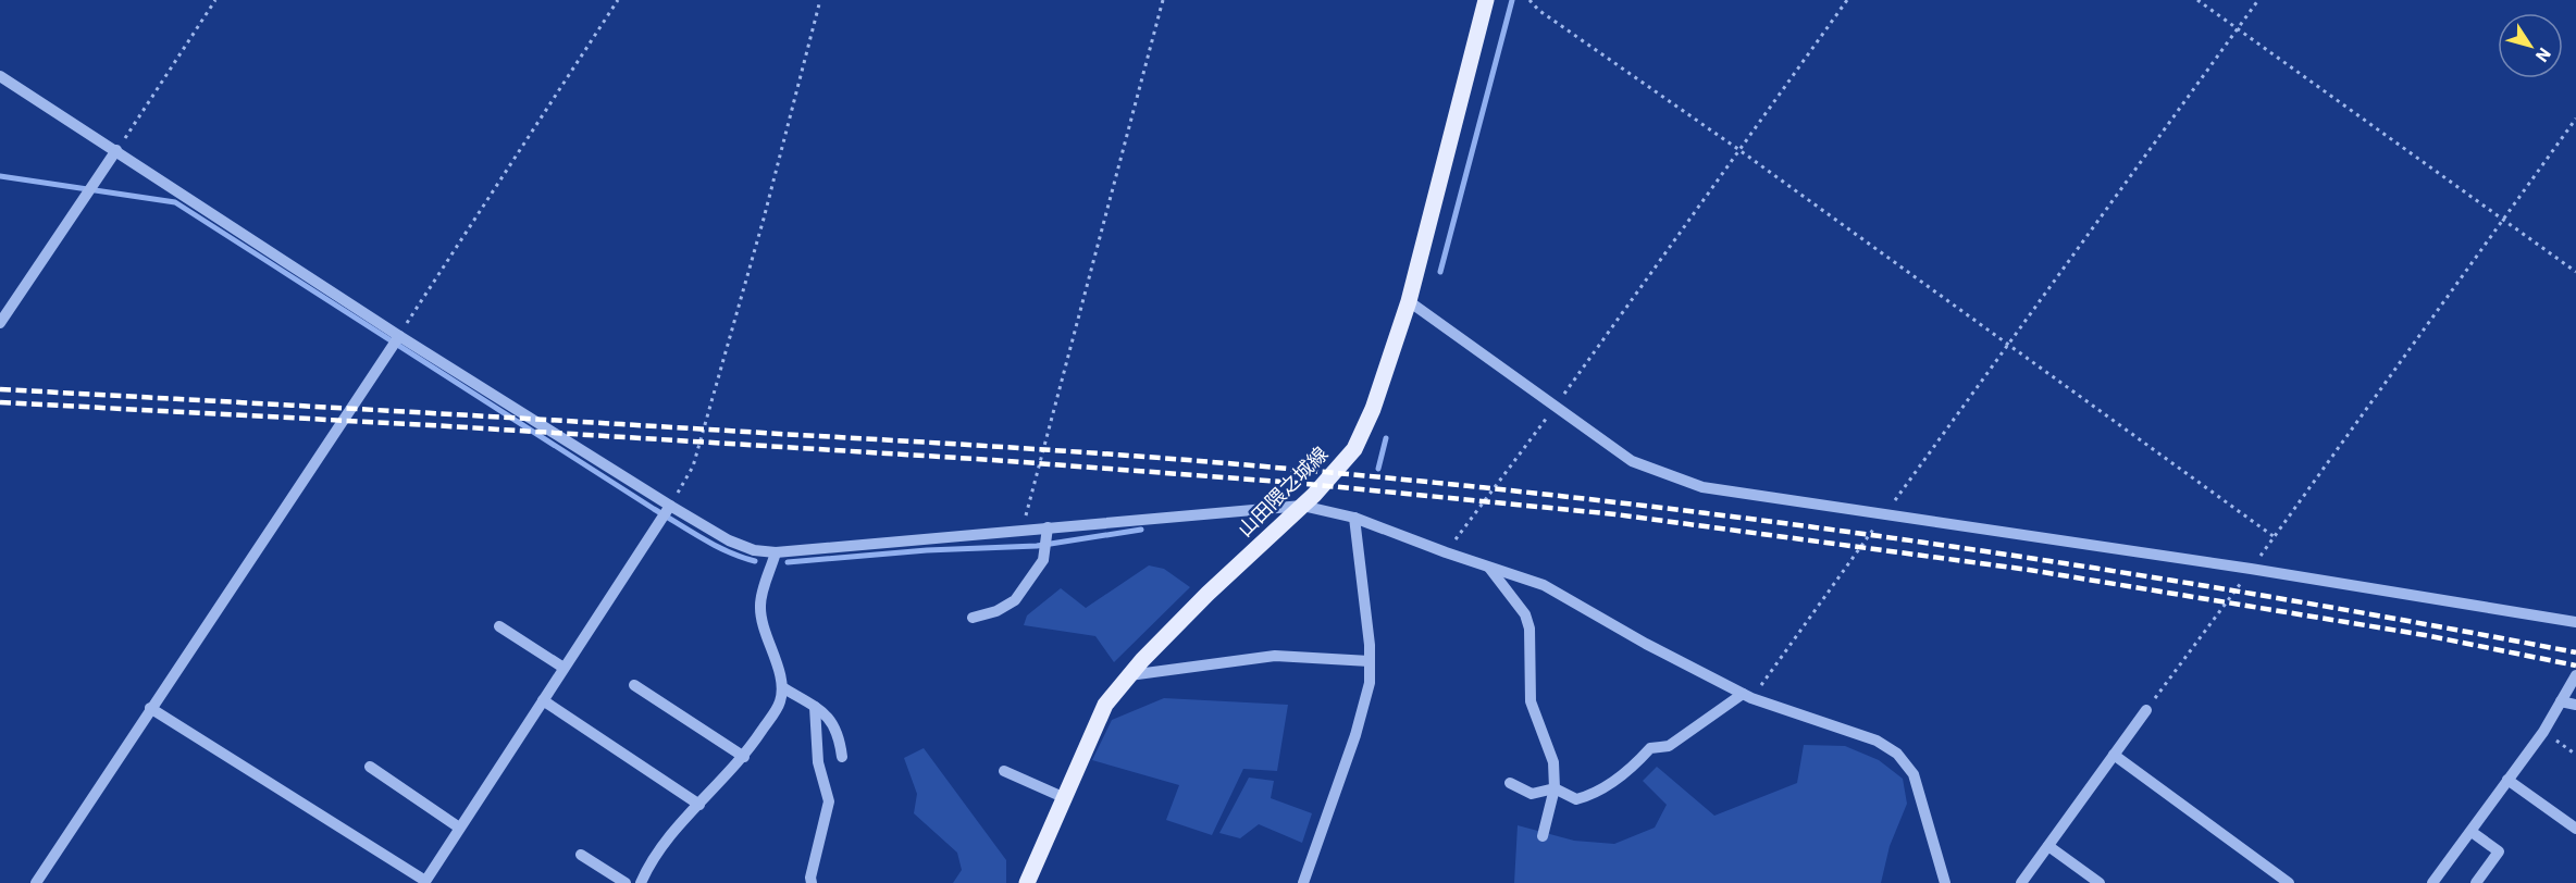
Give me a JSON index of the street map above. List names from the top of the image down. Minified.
{"streets":{"main road":["山田隈之城線"]},"north":"bottom right"}
